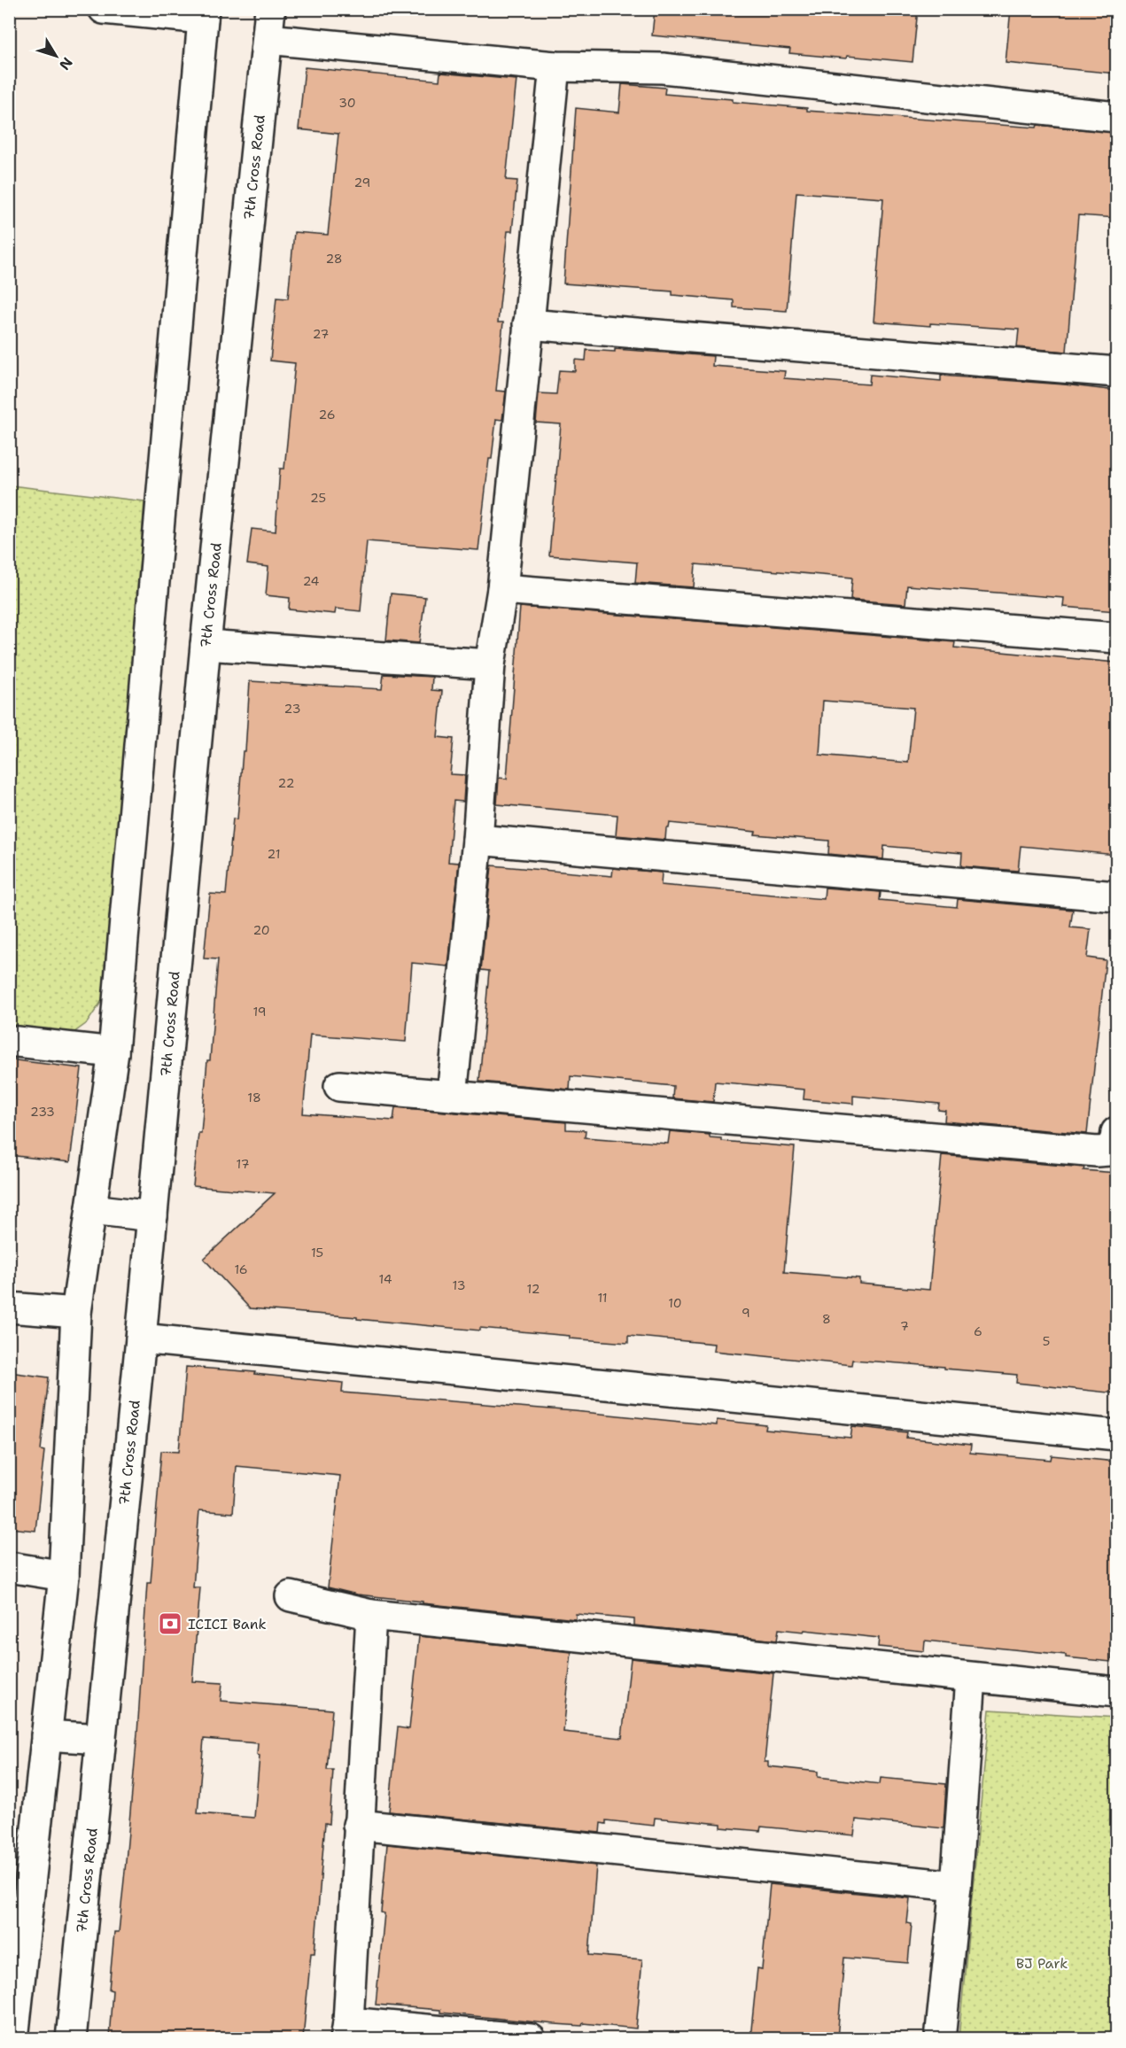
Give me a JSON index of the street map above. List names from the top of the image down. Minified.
{"streets":{"street":["7th Cross Road"]},"parks":["BJ Park"],"places":{"bank":["ICICI Bank"]},"house_numbers":["30","29","28","27","26","25","24","23","22","21","20","19","18","233","17","15","16","14","13","12","11","10","9","8","7","6","5"],"north":"bottom right"}
